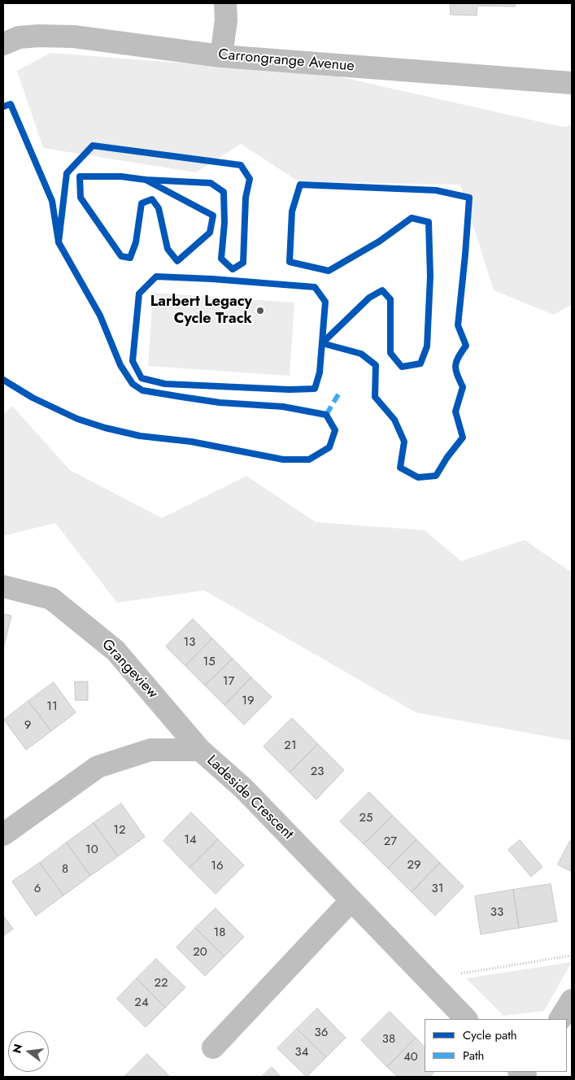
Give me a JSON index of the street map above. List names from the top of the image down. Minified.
{"streets":{"street":["Carrongrange Avenue","Grangeview","Ladeside Crescent"]},"crossings":[["Grangeview","Ladeside Crescent"]],"places":["Larbert Legacy Cycle Track"],"house_numbers":["13","15","17","19","11","9","21","23","25","12","14","27","10","29","16","8","6","31","33","18","20","22","24","36","38","34","40"],"legend":["Cycle path","Path"],"north":"left"}
